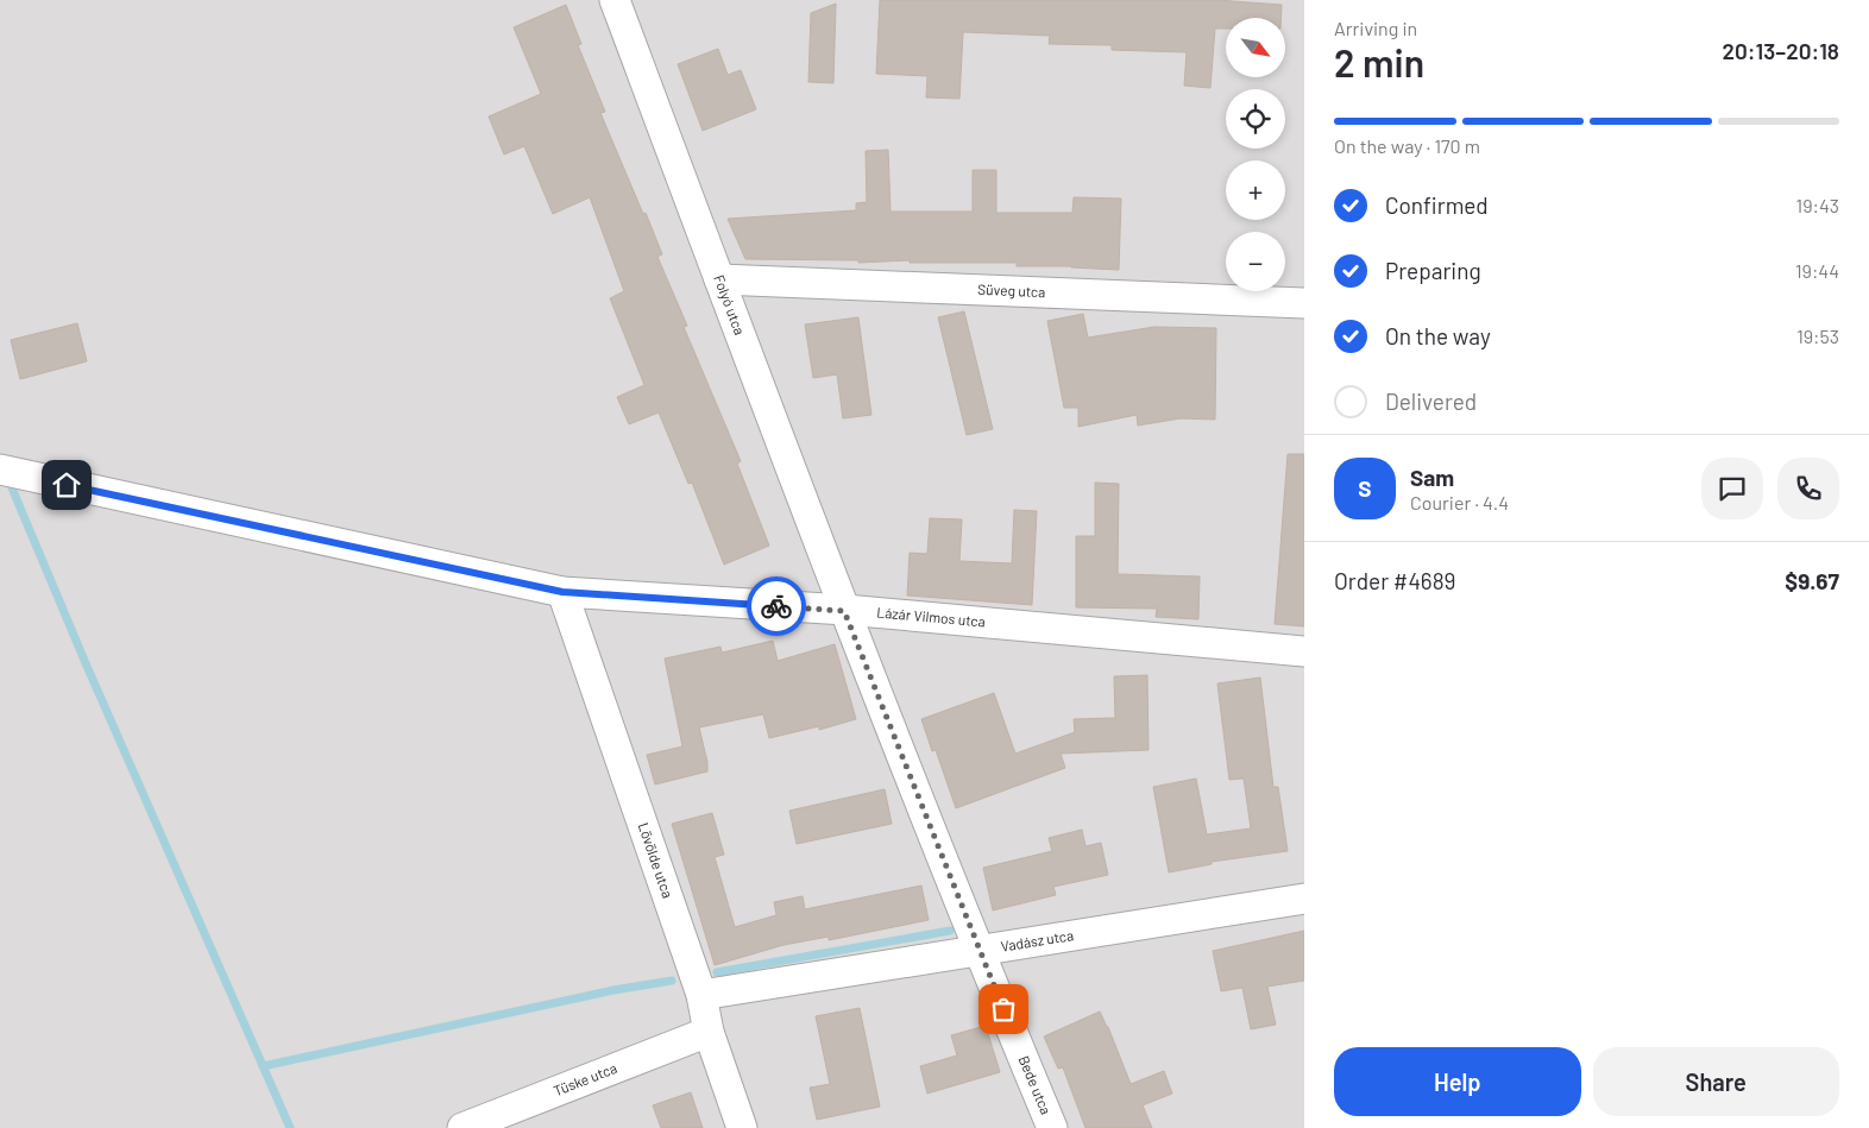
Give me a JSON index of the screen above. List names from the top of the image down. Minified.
{"streets":{"street":["Süveg utca","Folyó utca","Lázár Vilmos utca","Lövölde utca","Vadász utca","Tüske utca","Bede utca"]},"crossings":[["Süveg utca","Folyó utca"],["Folyó utca","Lázár Vilmos utca"],["Folyó utca","Bede utca"],["Lázár Vilmos utca","Lövölde utca"],["Lázár Vilmos utca","Bede utca"],["Lövölde utca","Vadász utca"],["Lövölde utca","Tüske utca"],["Vadász utca","Bede utca"]],"north":"bottom right","page":{"heading":["2 min","Arriving in","20:13–20:18"],"panel":["Sam","Courier · 4.4","Order #4689","$9.67"],"map_buttons":["+","−"],"bar":"On the way · 170 m","list":[["Confirmed","19:43"],["Preparing","19:44"],["On the way","19:53"],"Delivered"],"round":"S","buttons":["Help","Share"]}}
